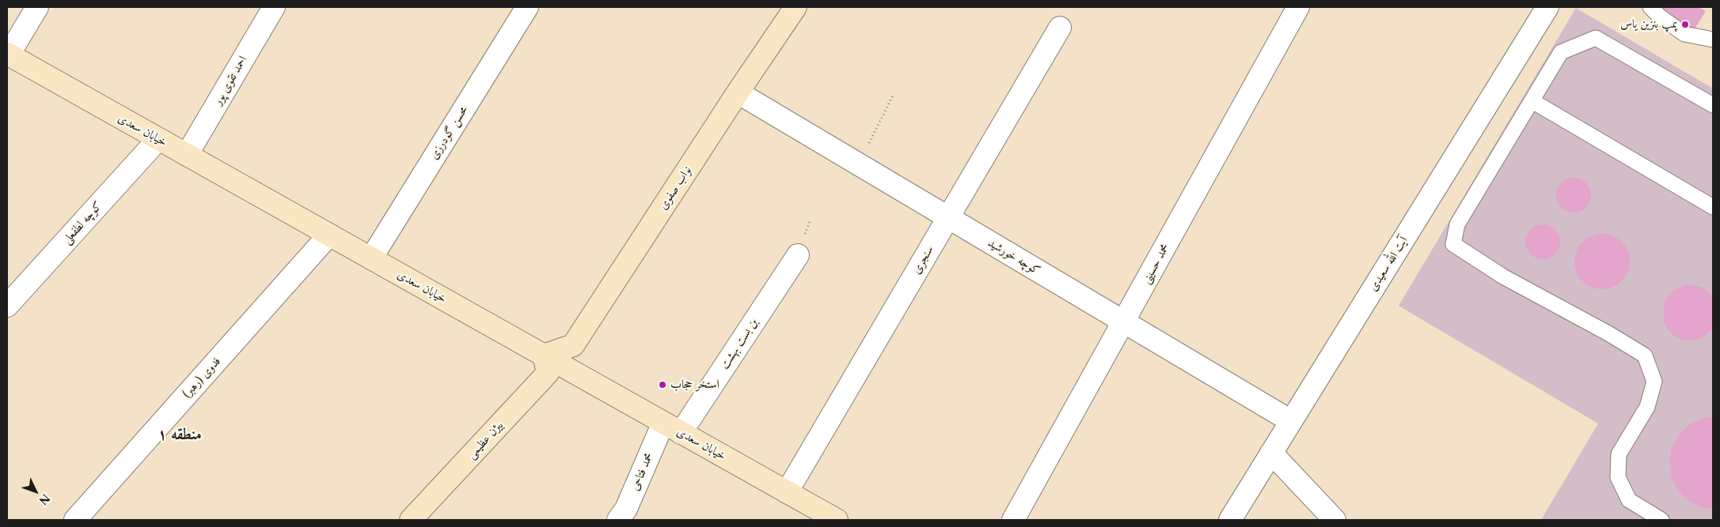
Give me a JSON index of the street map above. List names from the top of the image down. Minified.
{"streets":{"main road":["خیابان سعدی","نواب صفوی","بیژن عظیمی"],"street":["احمد تقوی پور","محسن گودرزی","کوچه لطفعلی","کوچه خورشید","سنجری","محمد حسینی","آیت الله سعیدی","بن بست بهشت","فدوی (رهبر)","محمد فتاحی"]},"crossings":[["احمد تقوی پور","خیابان سعدی"],["خیابان سعدی","محسن گودرزی"],["خیابان سعدی","نواب صفوی"],["خیابان سعدی","کوچه لطفعلی"],["خیابان سعدی","سنجری"],["خیابان سعدی","بن بست بهشت"],["خیابان سعدی","فدوی (رهبر)"],["خیابان سعدی","بیژن عظیمی"],["خیابان سعدی","محمد فتاحی"],["نواب صفوی","کوچه خورشید"],["نواب صفوی","بیژن عظیمی"],["کوچه خورشید","سنجری"],["کوچه خورشید","محمد حسینی"],["کوچه خورشید","آیت الله سعیدی"],["بن بست بهشت","محمد فتاحی"]],"districts":["منطقه ۱"],"places":["پمپ بنزین یاس","استخر حجاب"],"north":"bottom right"}
